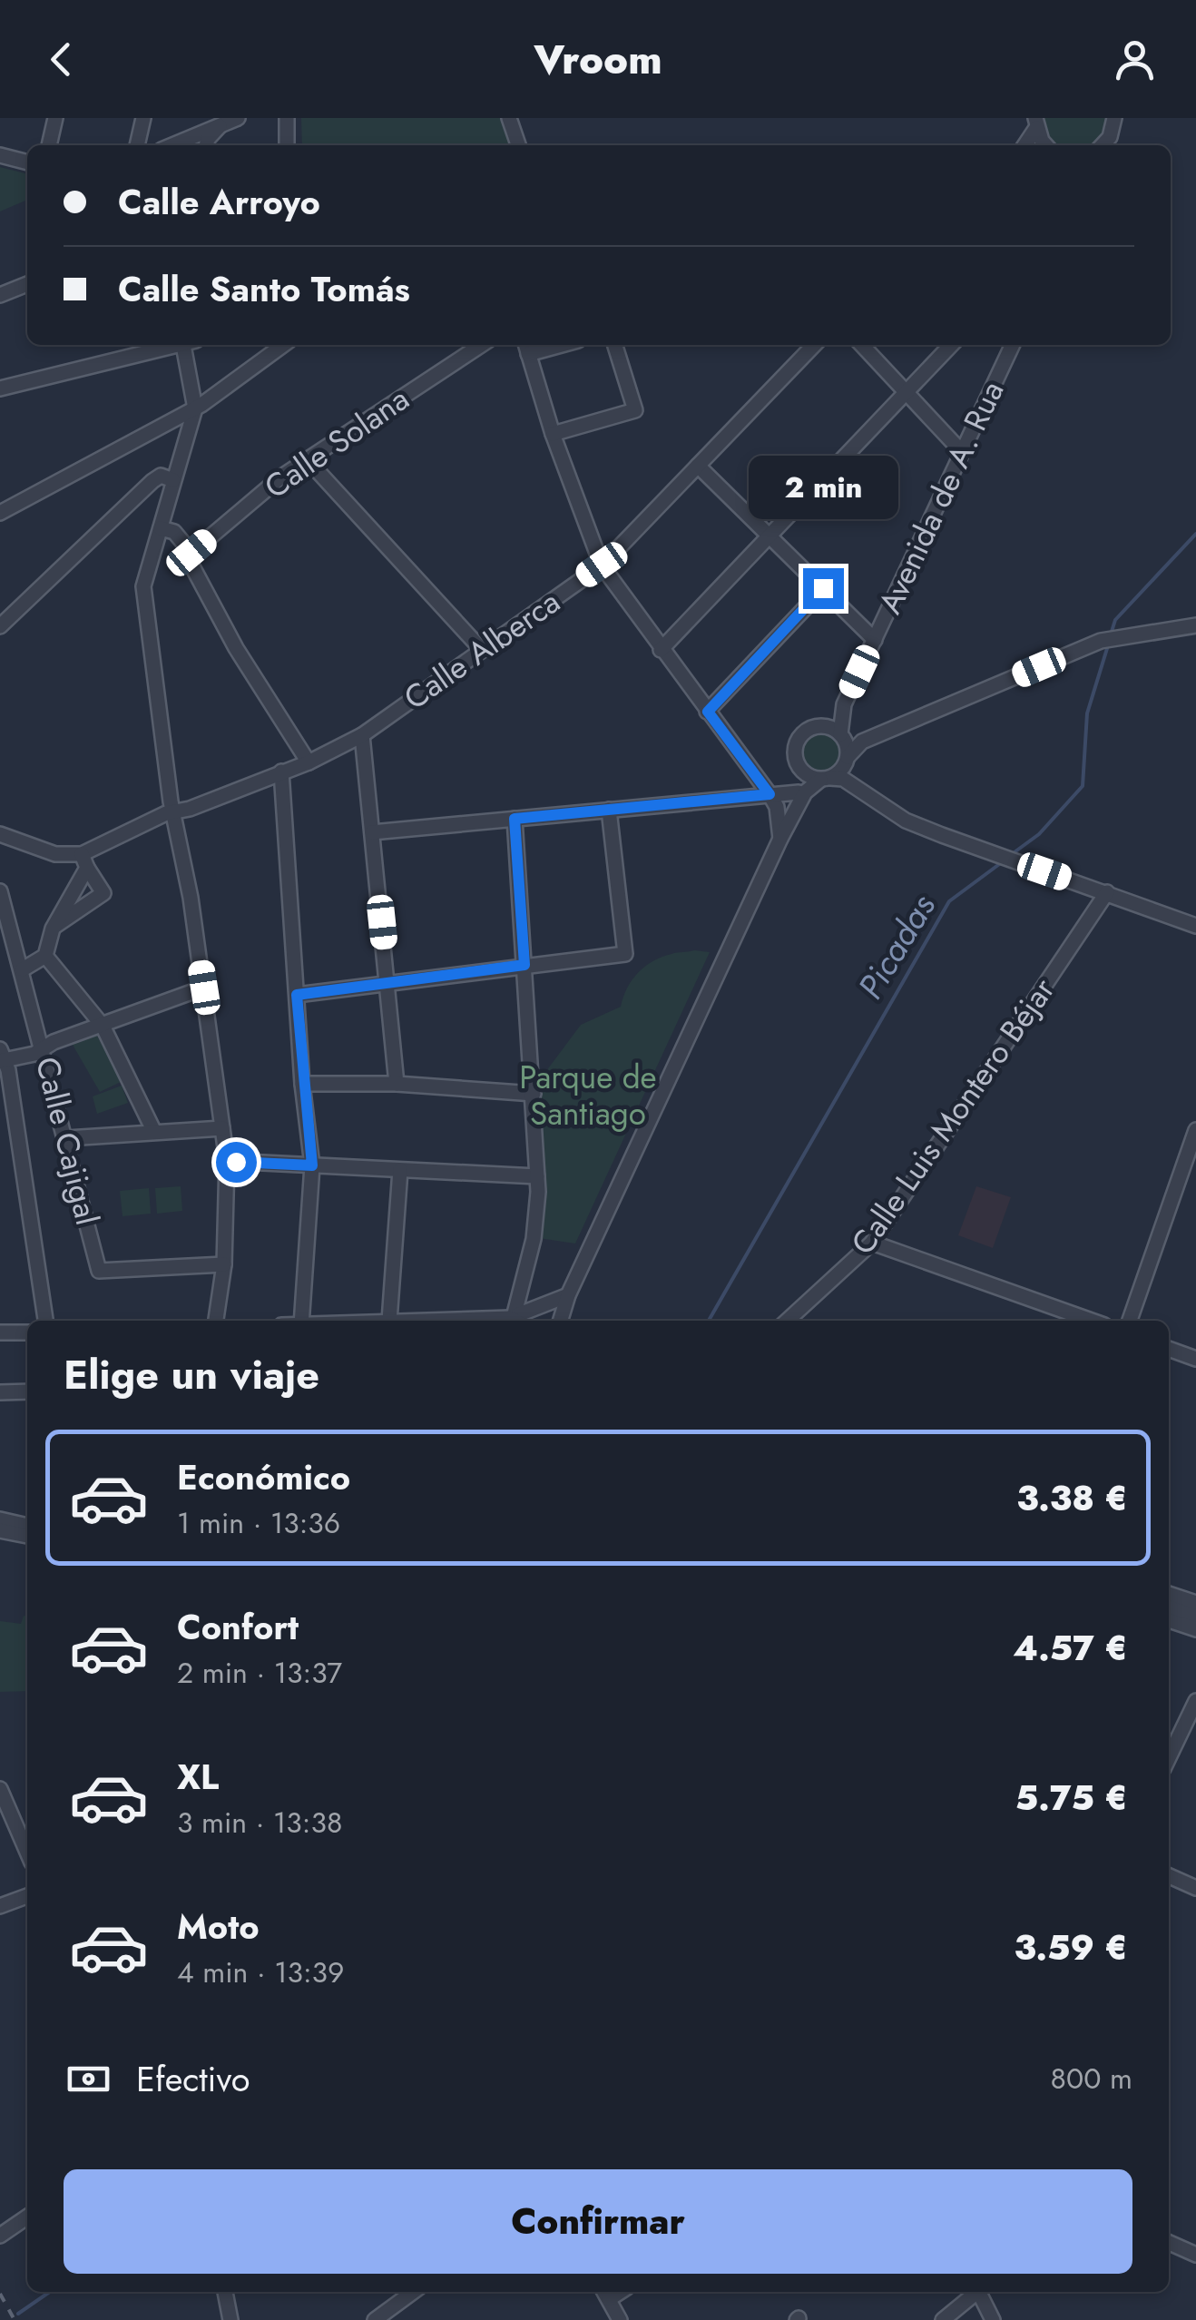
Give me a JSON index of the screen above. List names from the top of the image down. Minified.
{"streets":{"street":["Calle Solana","Avenida de A. Rua","Calle Alberca","Calle Luis Montero Béjar","Calle Cajigal"]},"water":["Picadas"],"parks":["Parque de Santiago"],"page":{"header":"Vroom","banner":["Calle Arroyo","Calle Santo Tomás"],"bubble":"2 min","heading":"Elige un viaje","list":[{"name":"Económico","note":"1 min · 13:36","value":"3.38 €"},{"name":"Confort","note":"2 min · 13:37","value":"4.57 €"},{"name":"XL","note":"3 min · 13:38","value":"5.75 €"},{"name":"Moto","note":"4 min · 13:39","value":"3.59 €"}],"pay":["Efectivo","800 m"],"buttons":"Confirmar"}}
